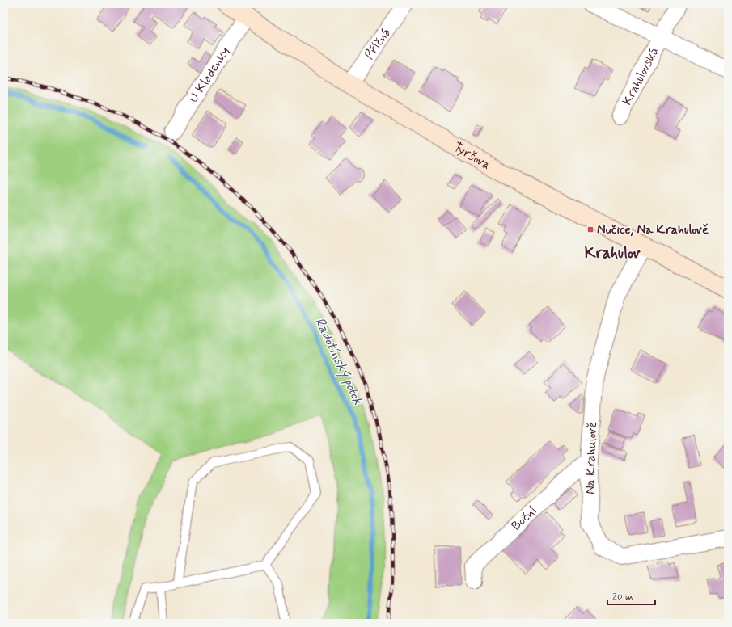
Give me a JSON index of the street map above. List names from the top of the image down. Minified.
{"streets":{"street":["Příčná","U Kladenky","Krahulovská","Tyršova","Na Krahulově","Boční"]},"crossings":[["Příčná","Tyršova"],["U Kladenky","Tyršova"],["Tyršova","Na Krahulově"],["Na Krahulově","Boční"]],"districts":["Krahulov"],"water":["Radotínský potok"],"places":{"transit":["Nučice, Na Krahulově"]},"scale_bar":"20 m"}
